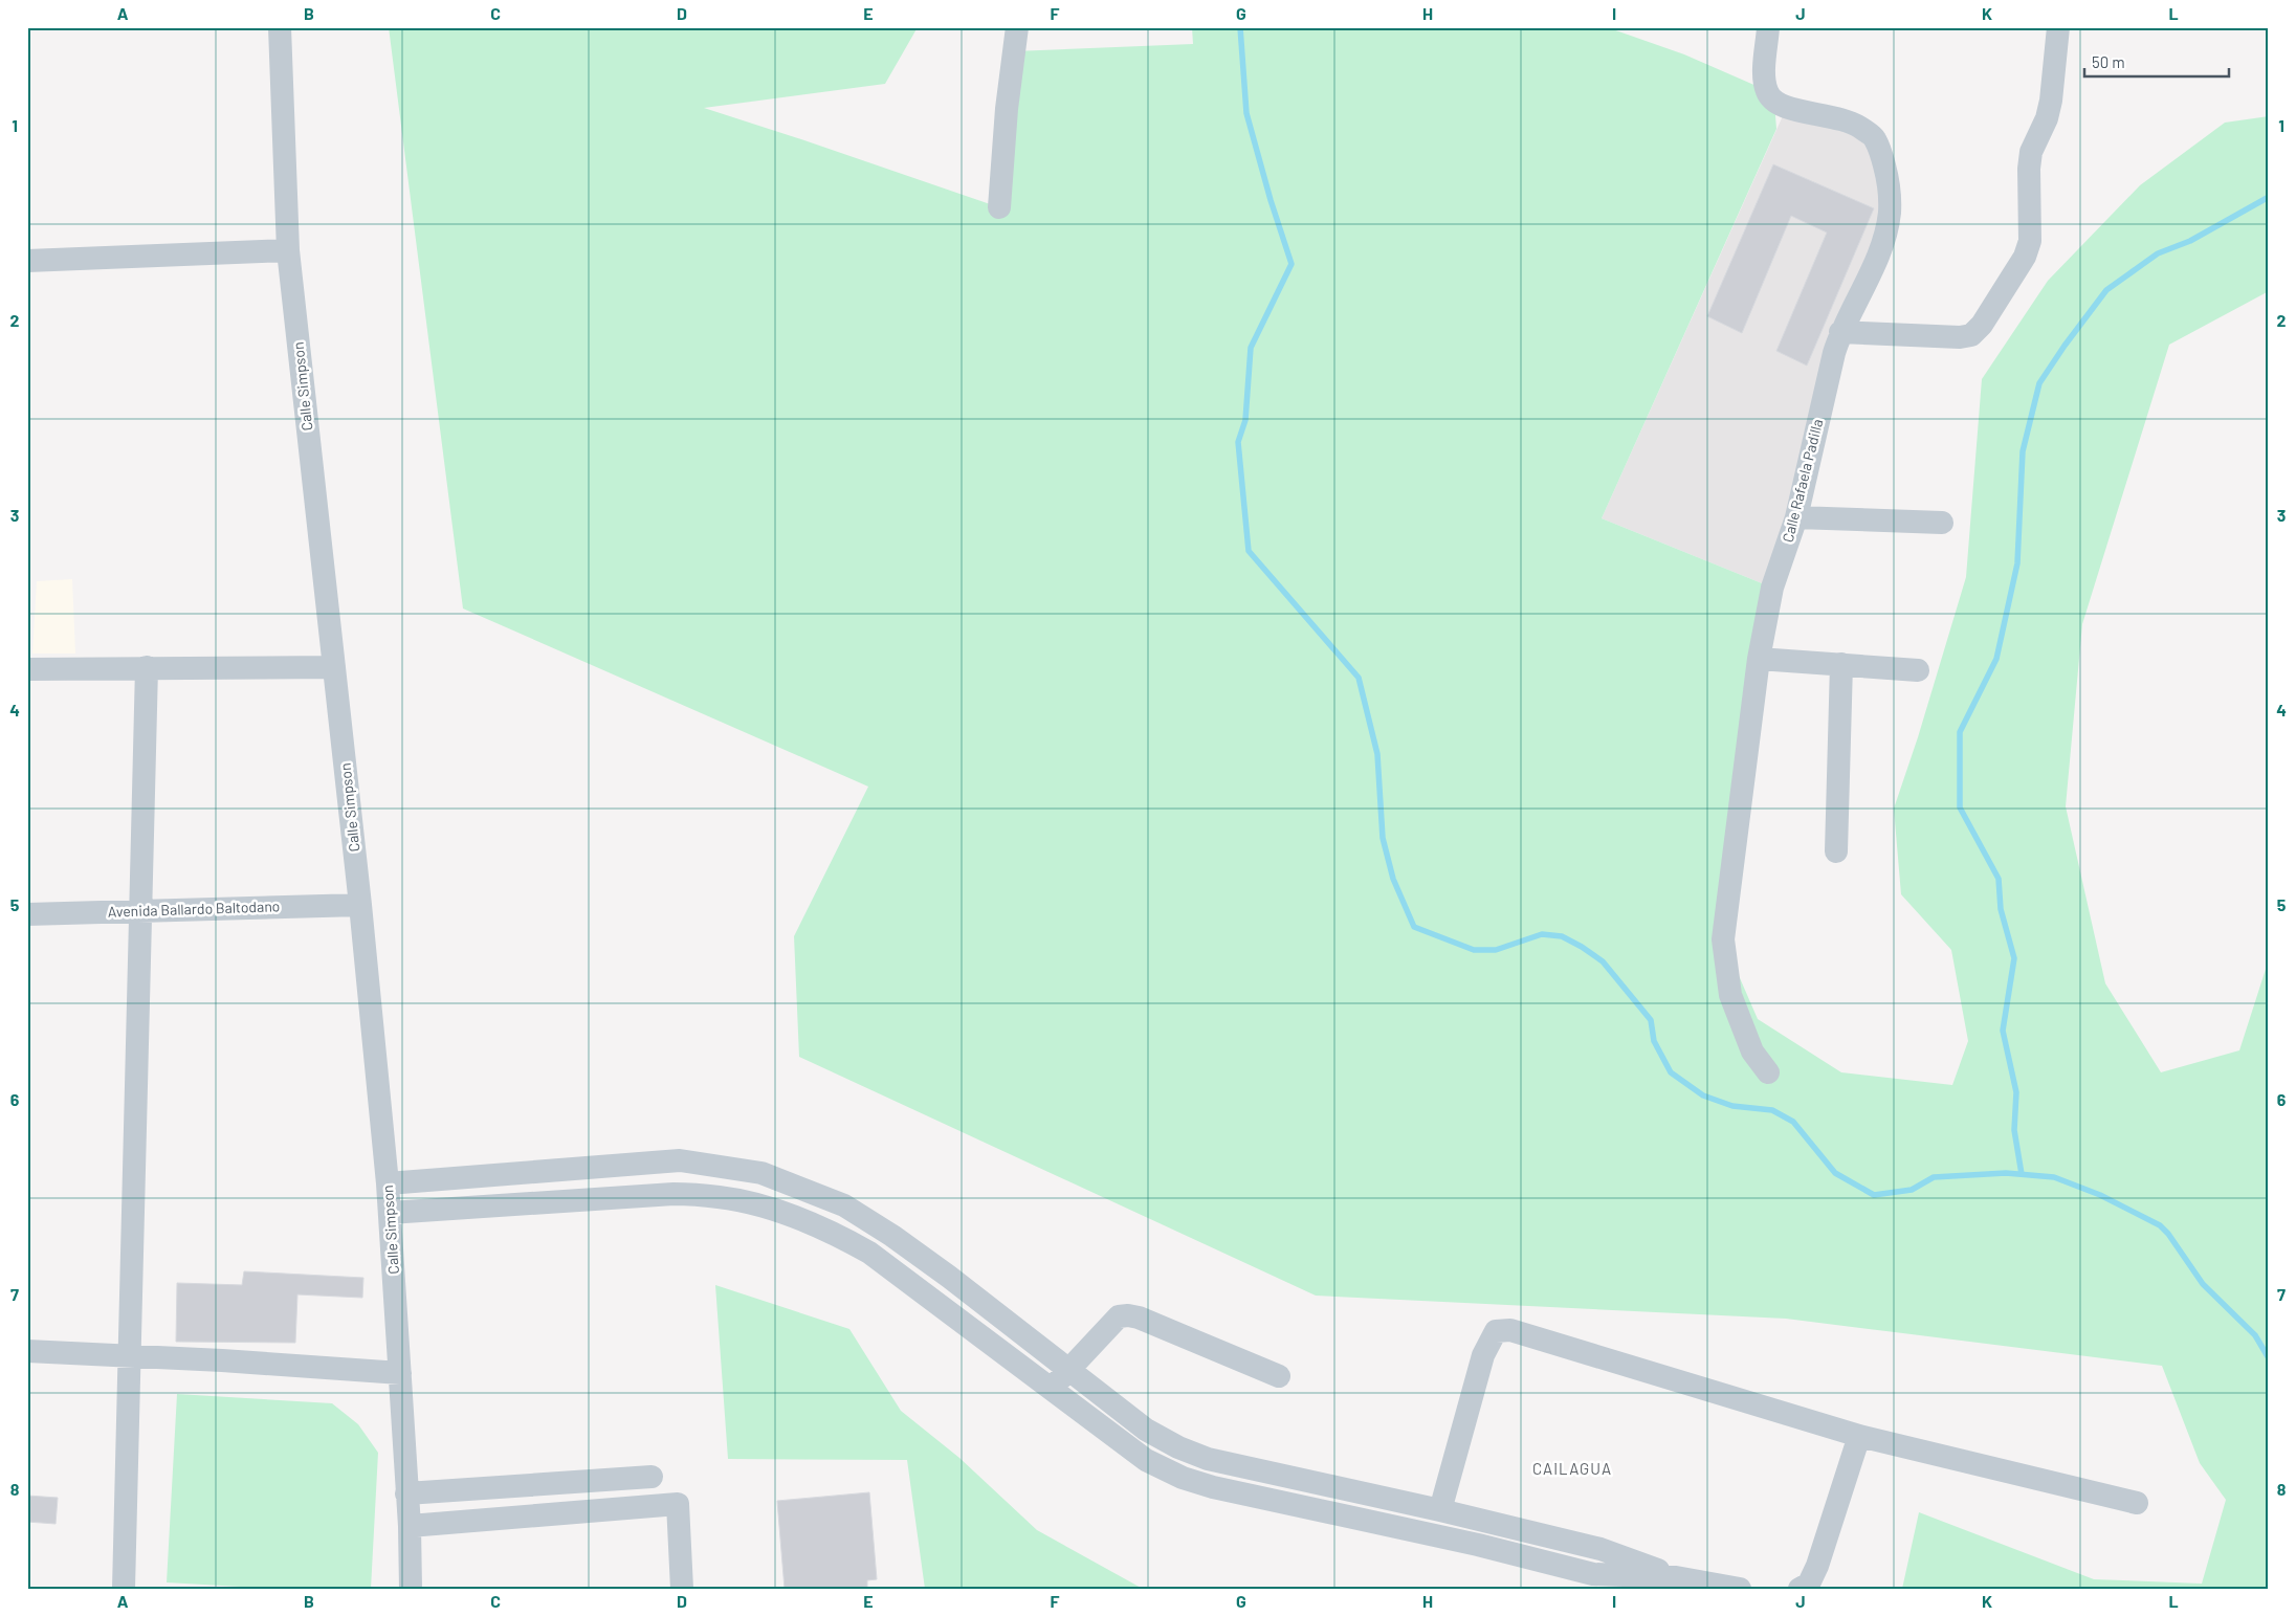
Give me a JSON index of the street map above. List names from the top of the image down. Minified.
{"streets":{"street":["Calle Simpson","Calle Rafaela Padilla","Avenida Ballardo Baltodano"]},"crossings":[["Calle Simpson","Avenida Ballardo Baltodano"]],"districts":["CAILAGUA"],"scale_bar":"50 m","grid":{"columns":["A","B","C","D","E","F","G","H","I","J","K","L"],"rows":["1","2","3","4","5","6","7","8"]}}
